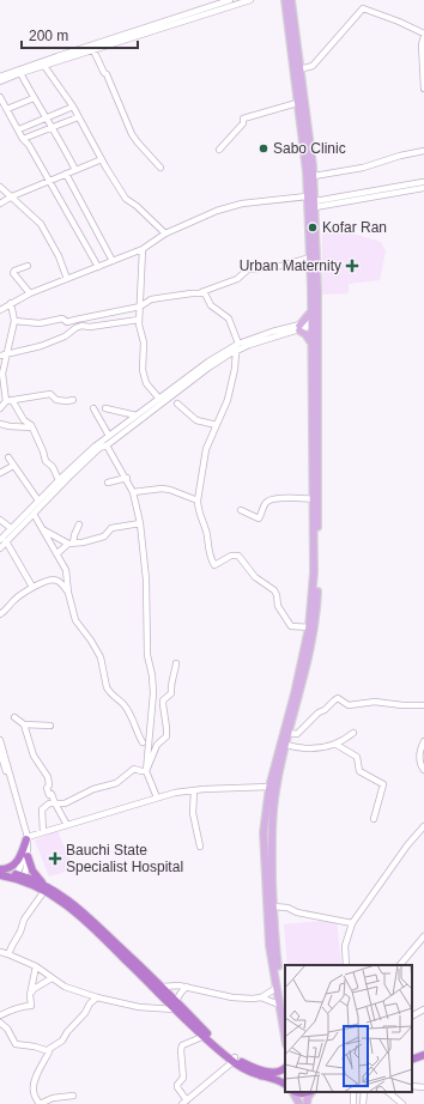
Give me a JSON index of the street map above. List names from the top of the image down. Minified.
{"places":{"other":["Sabo Clinic","Kofar Ran"],"health":["Urban Maternity","Bauchi State Specialist Hospital"]},"scale_bar":"200 m"}
